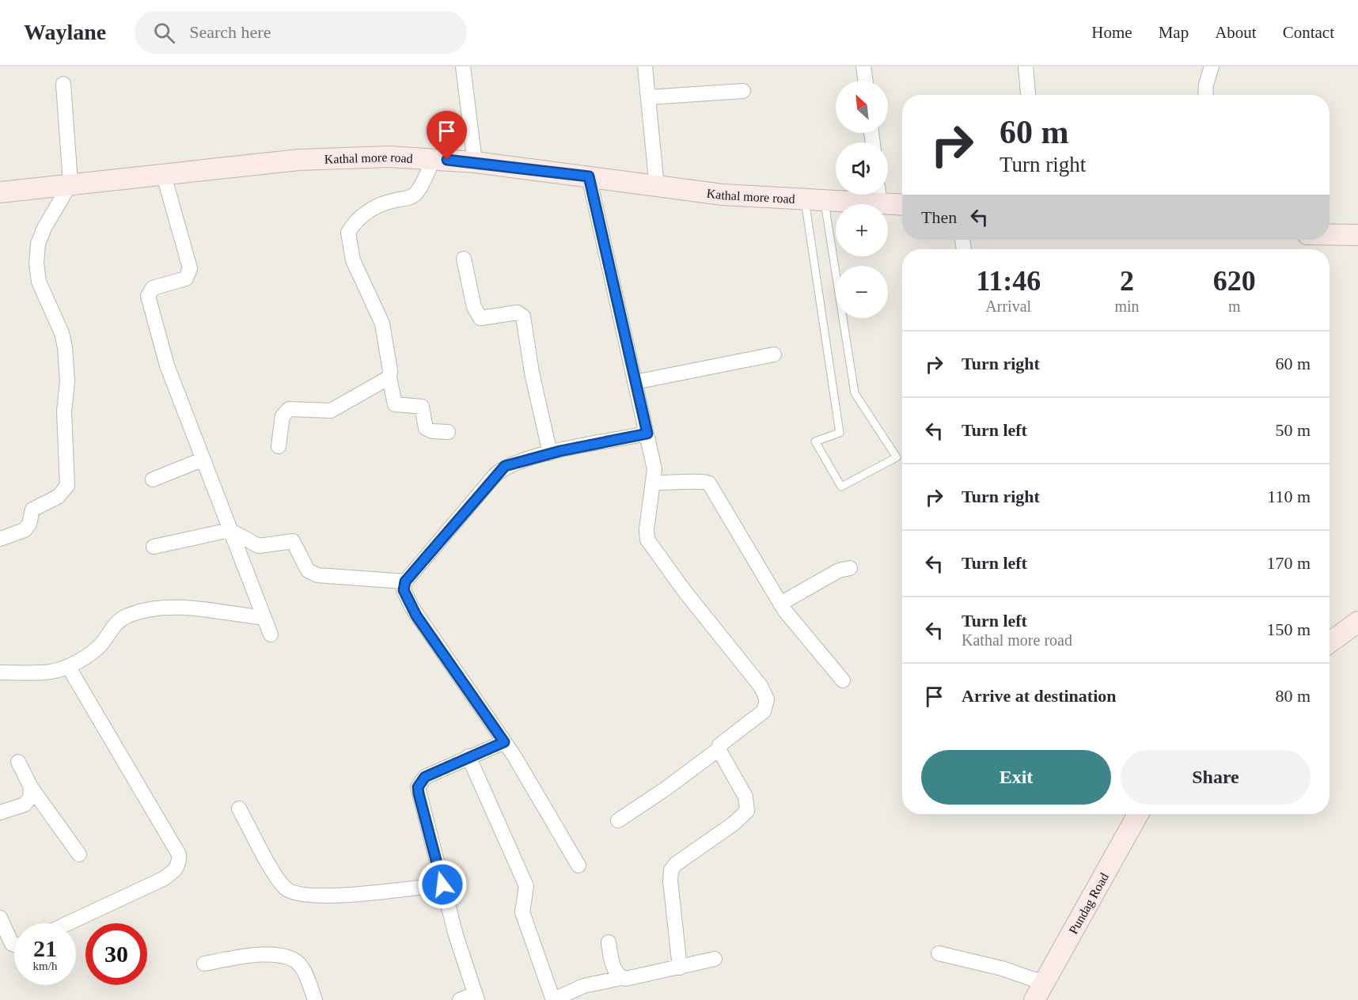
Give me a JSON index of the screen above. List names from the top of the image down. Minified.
{"streets":{"main road":["Kathal more road","Pundag Road"]},"north":"top left","page":{"header":"Waylane","search":"Search here","nav":["Home","Map","About","Contact"],"map_buttons":["+","−"],"turn":["60 m","Turn right"],"then":"Then","eta":["11:46","Arrival","2","min","620","m"],"list":[{"name":"Turn right","value":"60 m"},{"name":"Turn left","value":"50 m"},{"name":"Turn right","value":"110 m"},{"name":"Turn left","value":"170 m"},{"name":"Turn left","note":"Kathal more road","value":"150 m"},{"name":"Arrive at destination","value":"80 m"}],"buttons":["Exit","Share"],"speed":"21 km/h","limit":"30"}}
